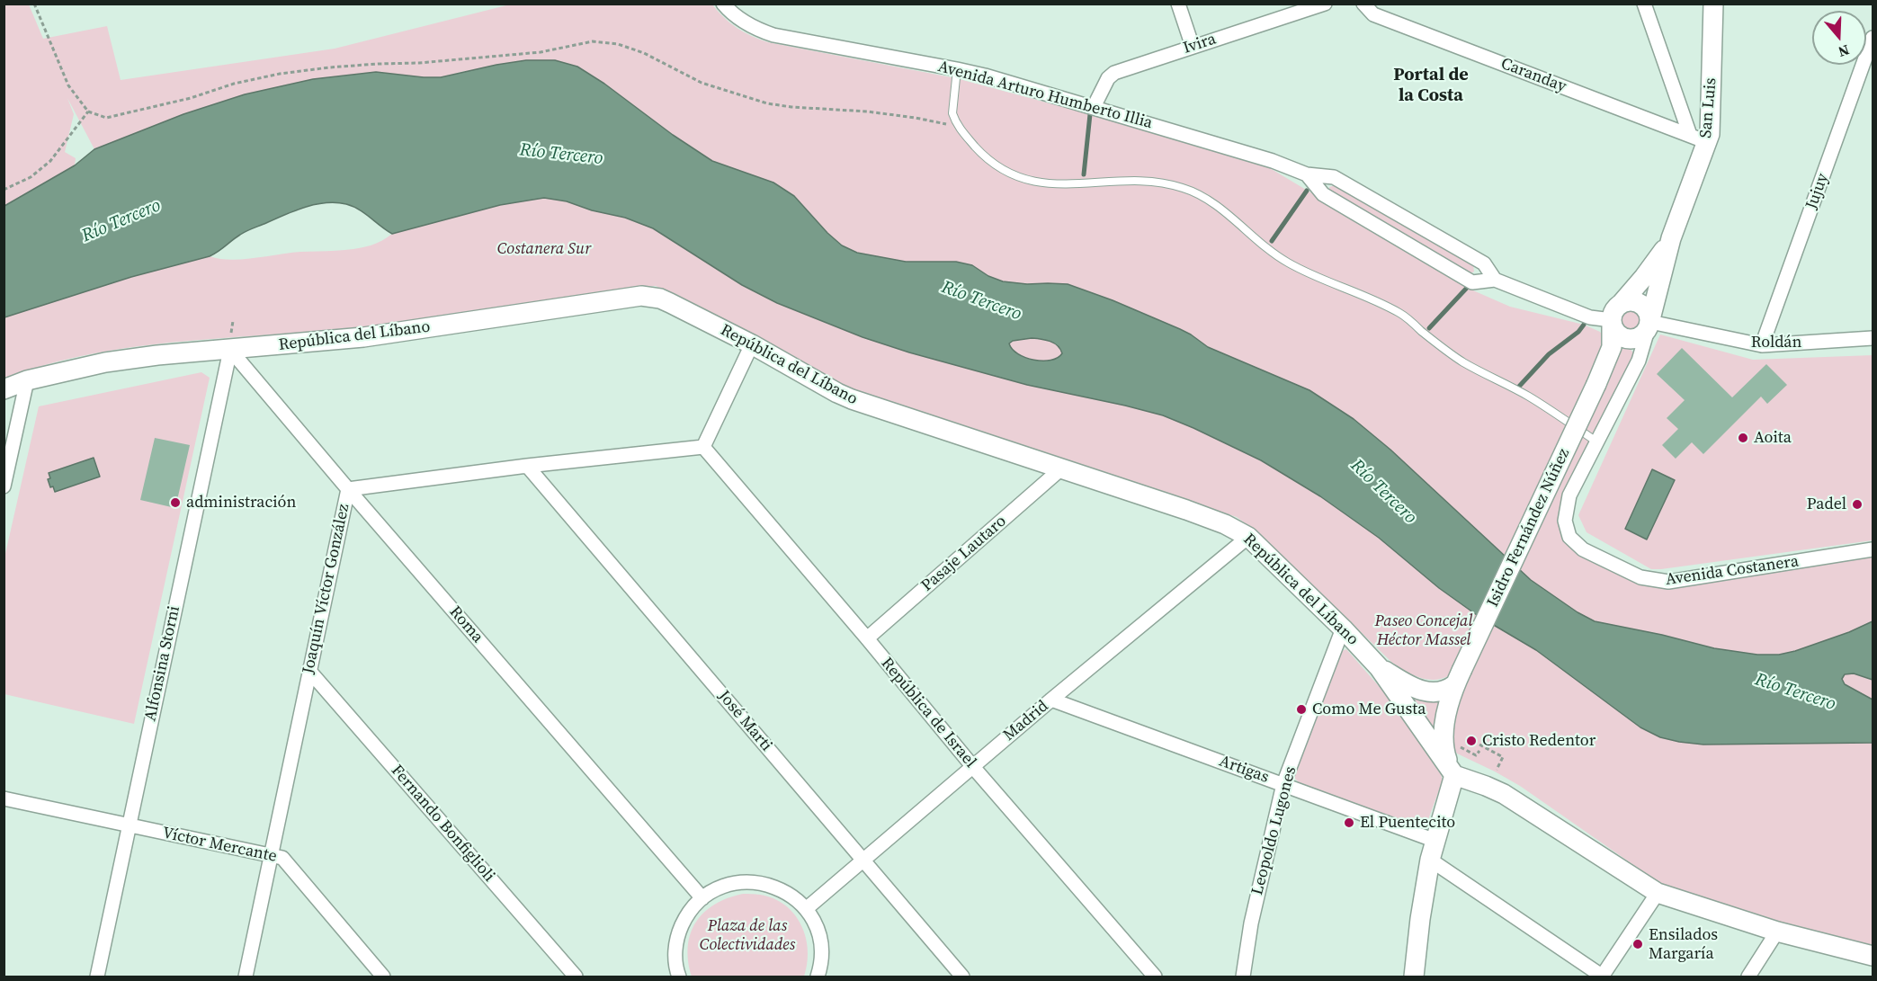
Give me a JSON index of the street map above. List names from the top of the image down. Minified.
{"streets":{"main road":["San Luis","República del Líbano","Isidro Fernández Núñez"],"street":["Ivira","Caranday","Avenida Arturo Humberto Illia","Jujuy","Roldán","Pasaje Lautaro","Avenida Costanera","Joaquín Víctor González","Roma","Alfonsina Storni","República de Israel","José Marti","Madrid","Artigas","Fernando Bonfiglioli","Leopoldo Lugones","Víctor Mercante"]},"crossings":[["Ivira","Avenida Arturo Humberto Illia"],["Caranday","San Luis"],["Avenida Arturo Humberto Illia","San Luis"],["Avenida Arturo Humberto Illia","Roldán"],["Avenida Arturo Humberto Illia","Avenida Costanera"],["San Luis","Roldán"],["San Luis","Avenida Costanera"],["Jujuy","Roldán"],["República del Líbano","Isidro Fernández Núñez"],["República del Líbano","Pasaje Lautaro"],["República del Líbano","Roma"],["República del Líbano","Alfonsina Storni"],["República del Líbano","Madrid"],["República del Líbano","Leopoldo Lugones"],["Roldán","Avenida Costanera"],["Pasaje Lautaro","República de Israel"],["Joaquín Víctor González","Roma"],["Joaquín Víctor González","República de Israel"],["Joaquín Víctor González","José Marti"],["Joaquín Víctor González","Fernando Bonfiglioli"],["Joaquín Víctor González","Víctor Mercante"],["Roma","Alfonsina Storni"],["Alfonsina Storni","Víctor Mercante"],["República de Israel","Madrid"],["José Marti","Madrid"],["Madrid","Artigas"],["Artigas","Leopoldo Lugones"]],"districts":["Portal de la Costa"],"water":["Río Tercero"],"parks":["Costanera Sur","Paseo Concejal Héctor Massel","Plaza de las Colectividades"],"places":["Aoita","administración","Padel","Como Me Gusta","Cristo Redentor","El Puentecito","Ensilados Margaría"],"north":"bottom"}
